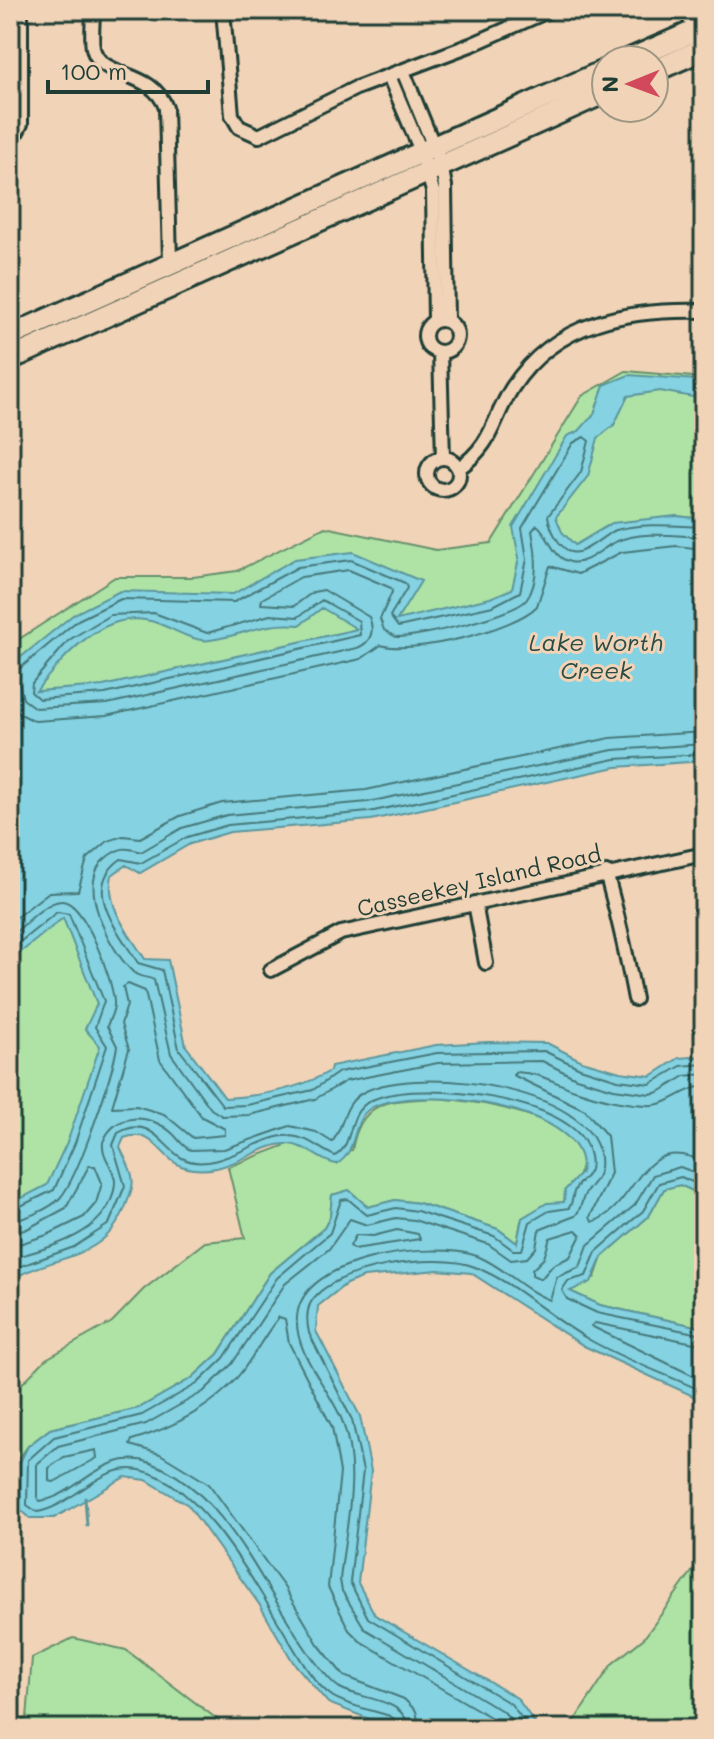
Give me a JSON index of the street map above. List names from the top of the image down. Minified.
{"streets":{"street":["Casseekey Island Road"]},"water":["Lake Worth Creek"],"scale_bar":"100 m","north":"left"}
